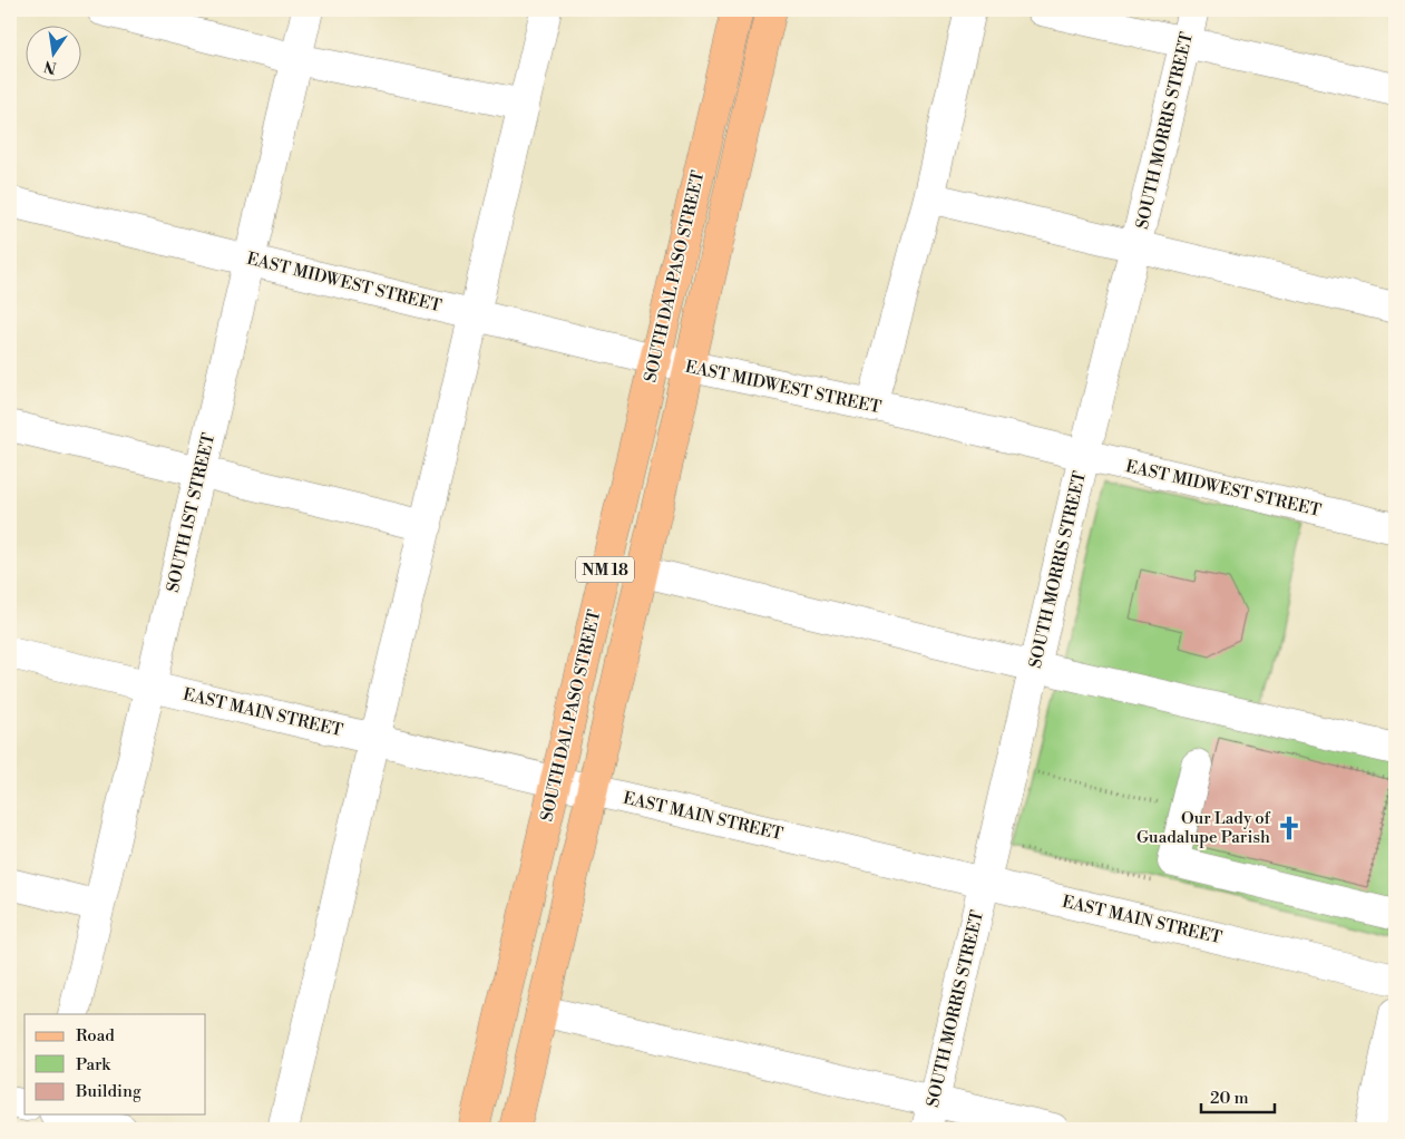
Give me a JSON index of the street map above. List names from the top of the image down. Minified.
{"streets":{"main road":["SOUTH DAL PASO STREET","NM 18"],"street":["SOUTH MORRIS STREET","EAST MIDWEST STREET","SOUTH 1ST STREET","EAST MAIN STREET"]},"crossings":[["SOUTH MORRIS STREET","EAST MIDWEST STREET"],["SOUTH MORRIS STREET","EAST MAIN STREET"],["SOUTH DAL PASO STREET","EAST MIDWEST STREET"],["SOUTH DAL PASO STREET","EAST MAIN STREET"],["EAST MIDWEST STREET","SOUTH 1ST STREET"],["EAST MIDWEST STREET","NM 18"],["SOUTH 1ST STREET","EAST MAIN STREET"],["NM 18","EAST MAIN STREET"]],"places":{"church":["Our Lady of Guadalupe Parish"]},"legend":["Road","Park","Building"],"scale_bar":"20 m","north":"bottom"}
